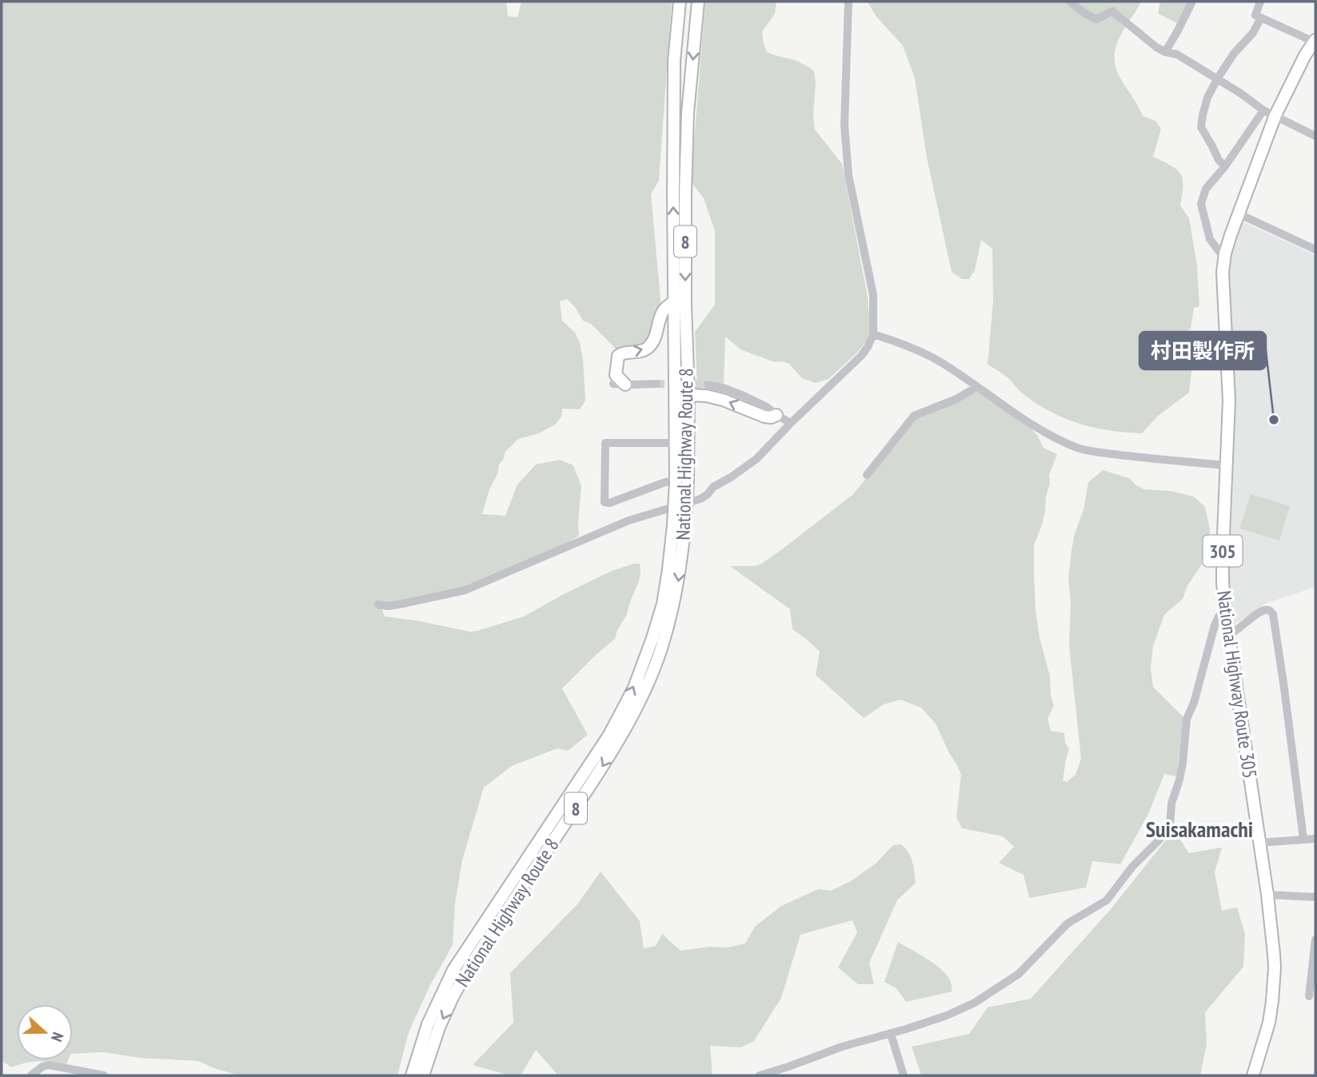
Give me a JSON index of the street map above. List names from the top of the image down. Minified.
{"streets":{"highway":["8","National Highway Route 8","305","National Highway Route 305"]},"districts":["Suisakamachi"],"places":["村田製作所"],"north":"right"}
